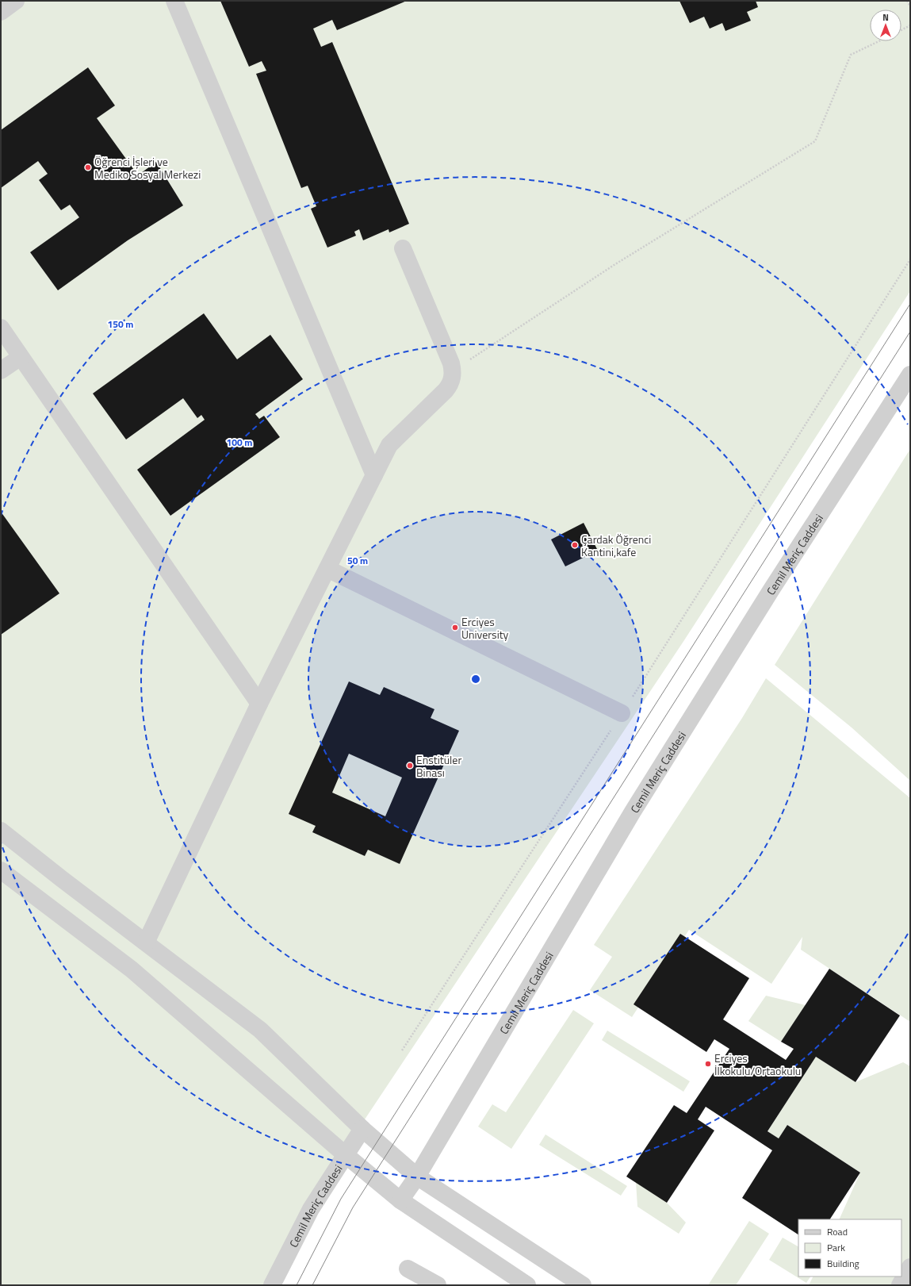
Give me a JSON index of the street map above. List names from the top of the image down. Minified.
{"streets":{"street":["Cemil Meriç Caddesi"]},"places":["Öğrenci İşleri ve Mediko Sosyal Merkezi","Çardak Öğrenci Kantini,kafe","Erciyes University","Enstitüler Binası","Erciyes İlkokulu/Ortaokulu"],"legend":["Road","Park","Building"],"north":"top","rings":["150 m","100 m","50 m"]}
